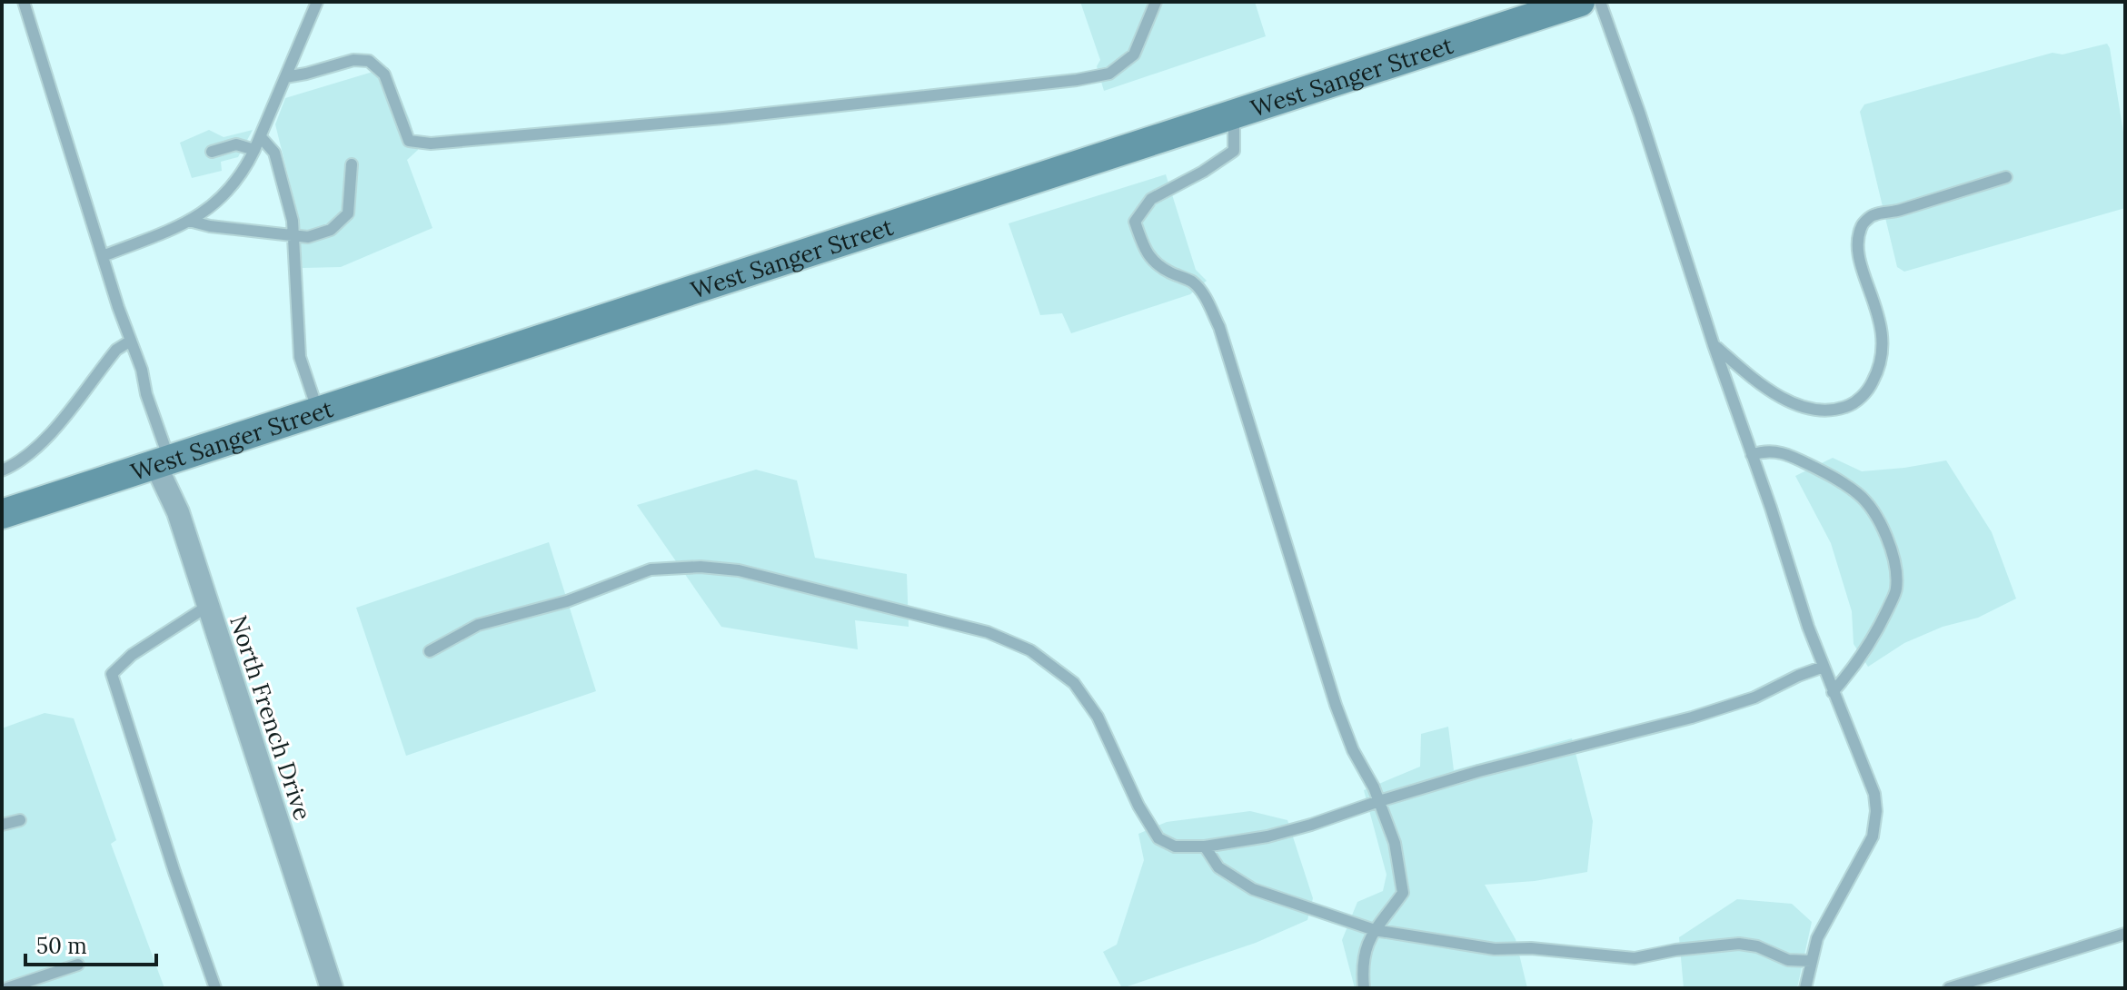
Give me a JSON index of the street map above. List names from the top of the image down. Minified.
{"streets":{"main road":["West Sanger Street"],"street":["North French Drive"]},"crossings":[["West Sanger Street","North French Drive"]],"scale_bar":"50 m"}
